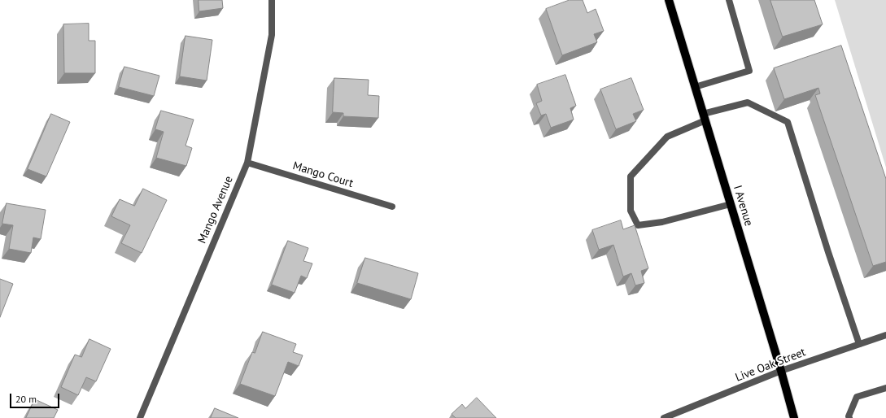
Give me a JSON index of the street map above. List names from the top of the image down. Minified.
{"streets":{"main road":["I Avenue"],"street":["Mango Court","Mango Avenue","Live Oak Street"]},"crossings":[["Mango Court","Mango Avenue"],["I Avenue","Live Oak Street"]],"scale_bar":"20 m"}
